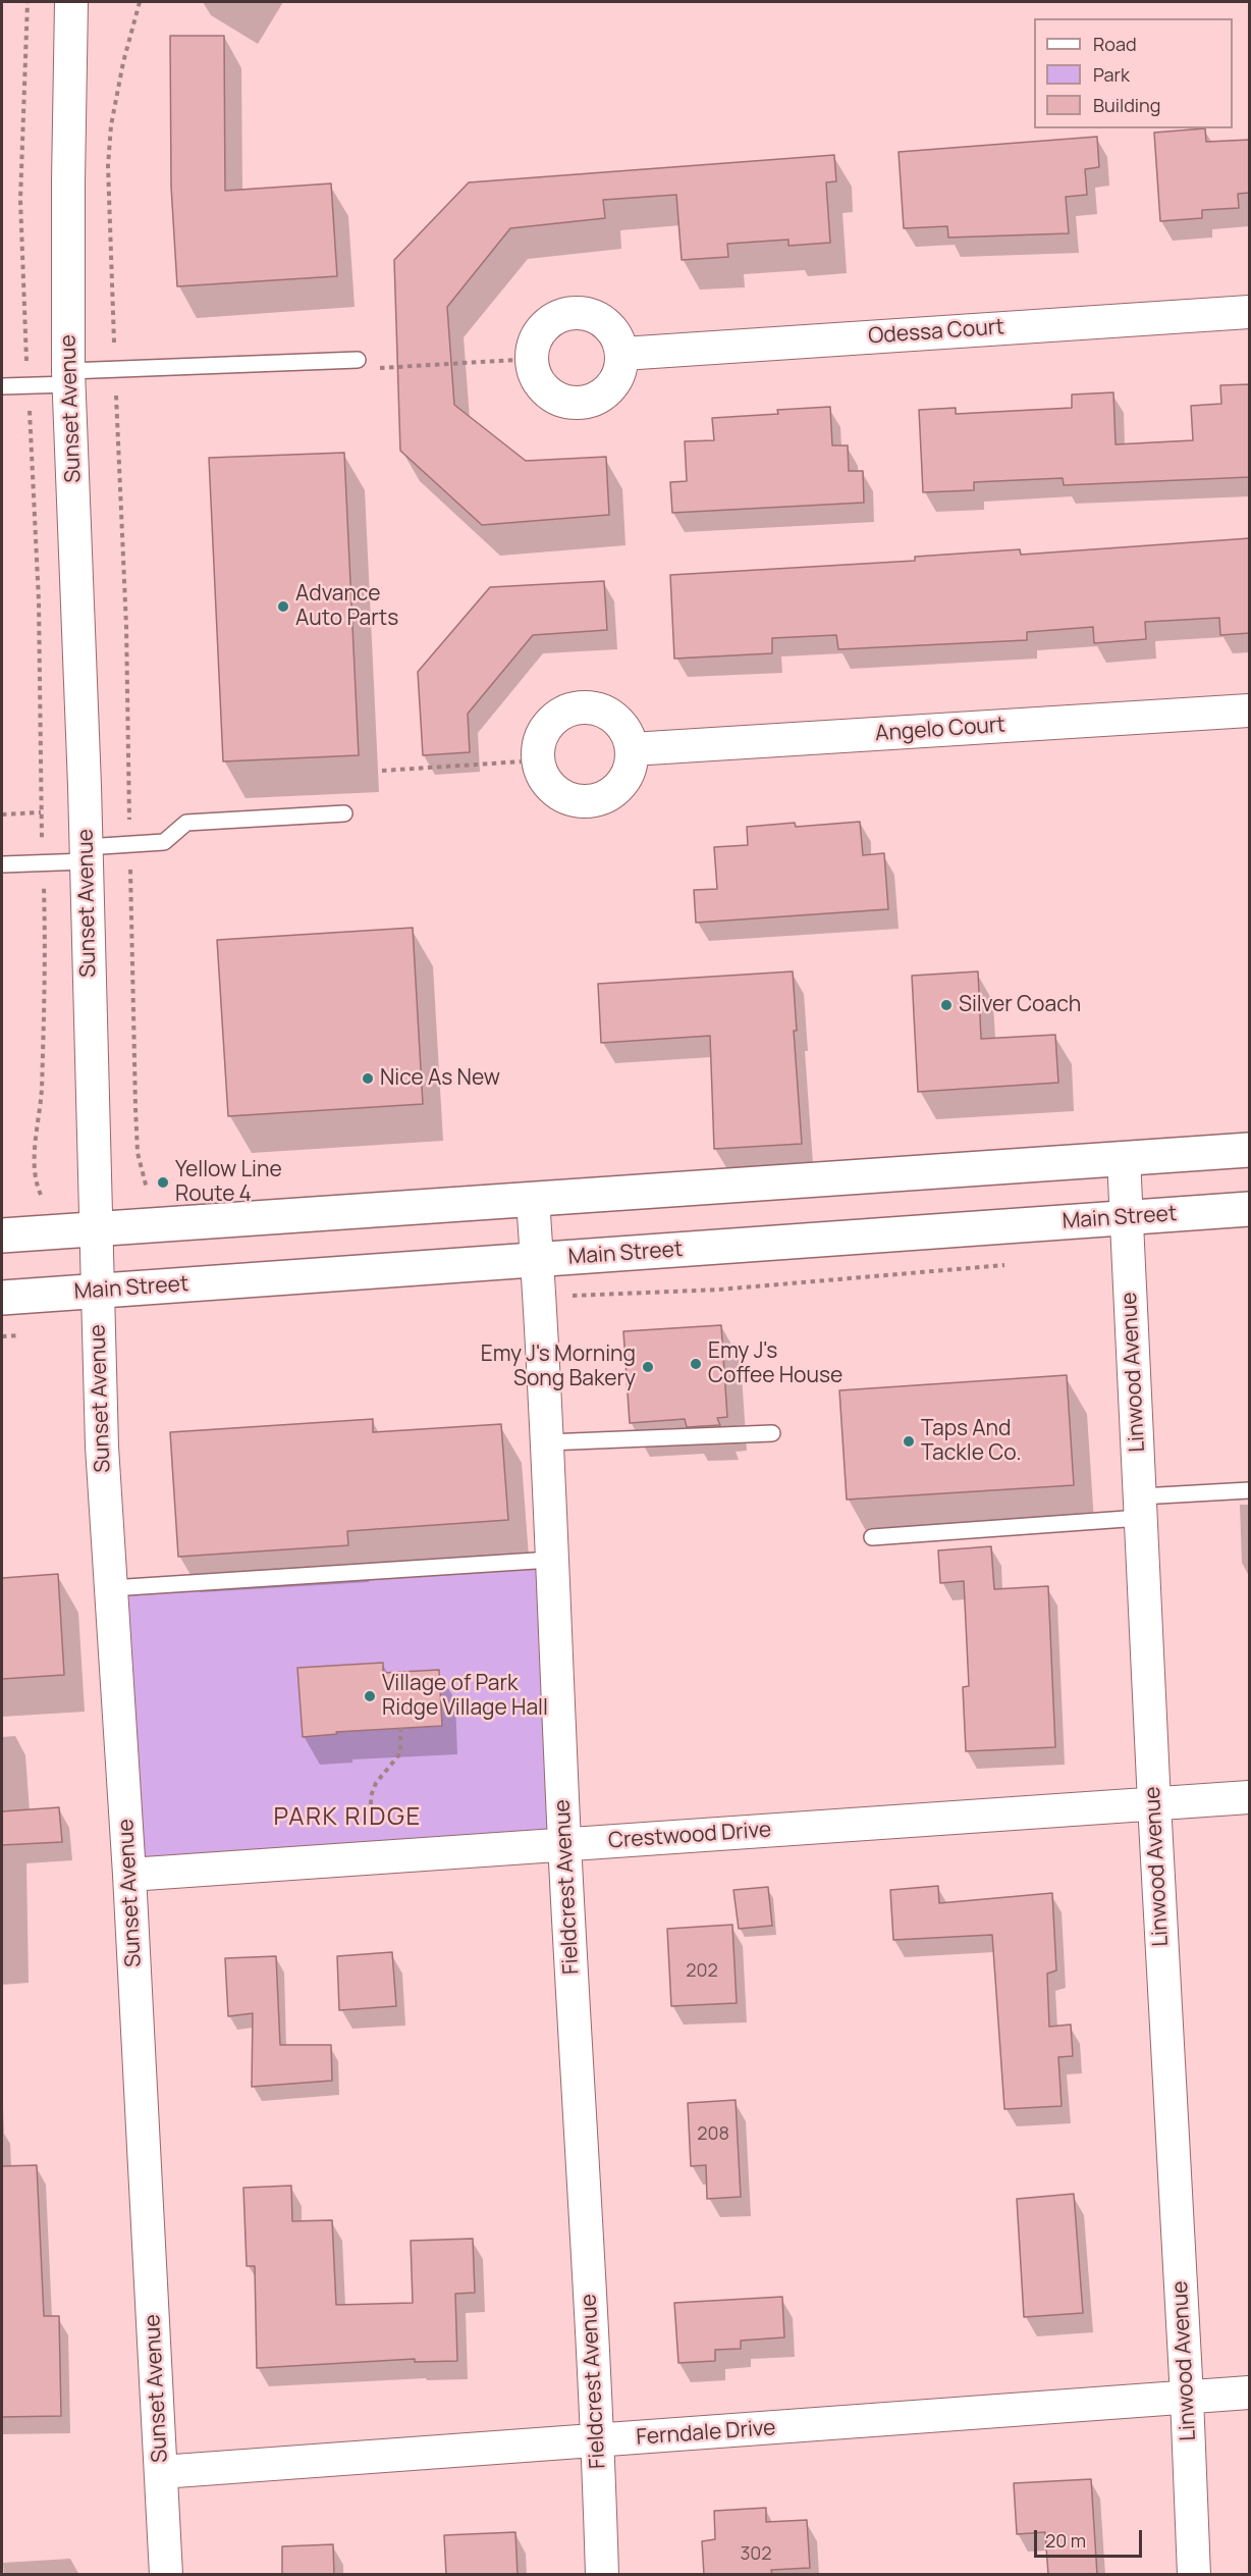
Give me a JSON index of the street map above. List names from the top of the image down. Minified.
{"streets":{"main road":["Main Street"],"street":["Odessa Court","Sunset Avenue","Angelo Court","Linwood Avenue","Crestwood Drive","Fieldcrest Avenue","Ferndale Drive"]},"crossings":[["Sunset Avenue","Main Street"],["Sunset Avenue","Crestwood Drive"],["Sunset Avenue","Ferndale Drive"],["Main Street","Linwood Avenue"],["Main Street","Fieldcrest Avenue"],["Linwood Avenue","Crestwood Drive"],["Linwood Avenue","Ferndale Drive"],["Crestwood Drive","Fieldcrest Avenue"],["Fieldcrest Avenue","Ferndale Drive"]],"districts":["PARK RIDGE"],"places":["Advance Auto Parts","Silver Coach","Nice As New","Yellow Line Route 4","Emy J's Coffee House","Emy J's Morning Song Bakery","Taps And Tackle Co.","Village of Park Ridge Village Hall"],"house_numbers":["202","208","302"],"legend":["Road","Park","Building"],"scale_bar":"20 m"}
